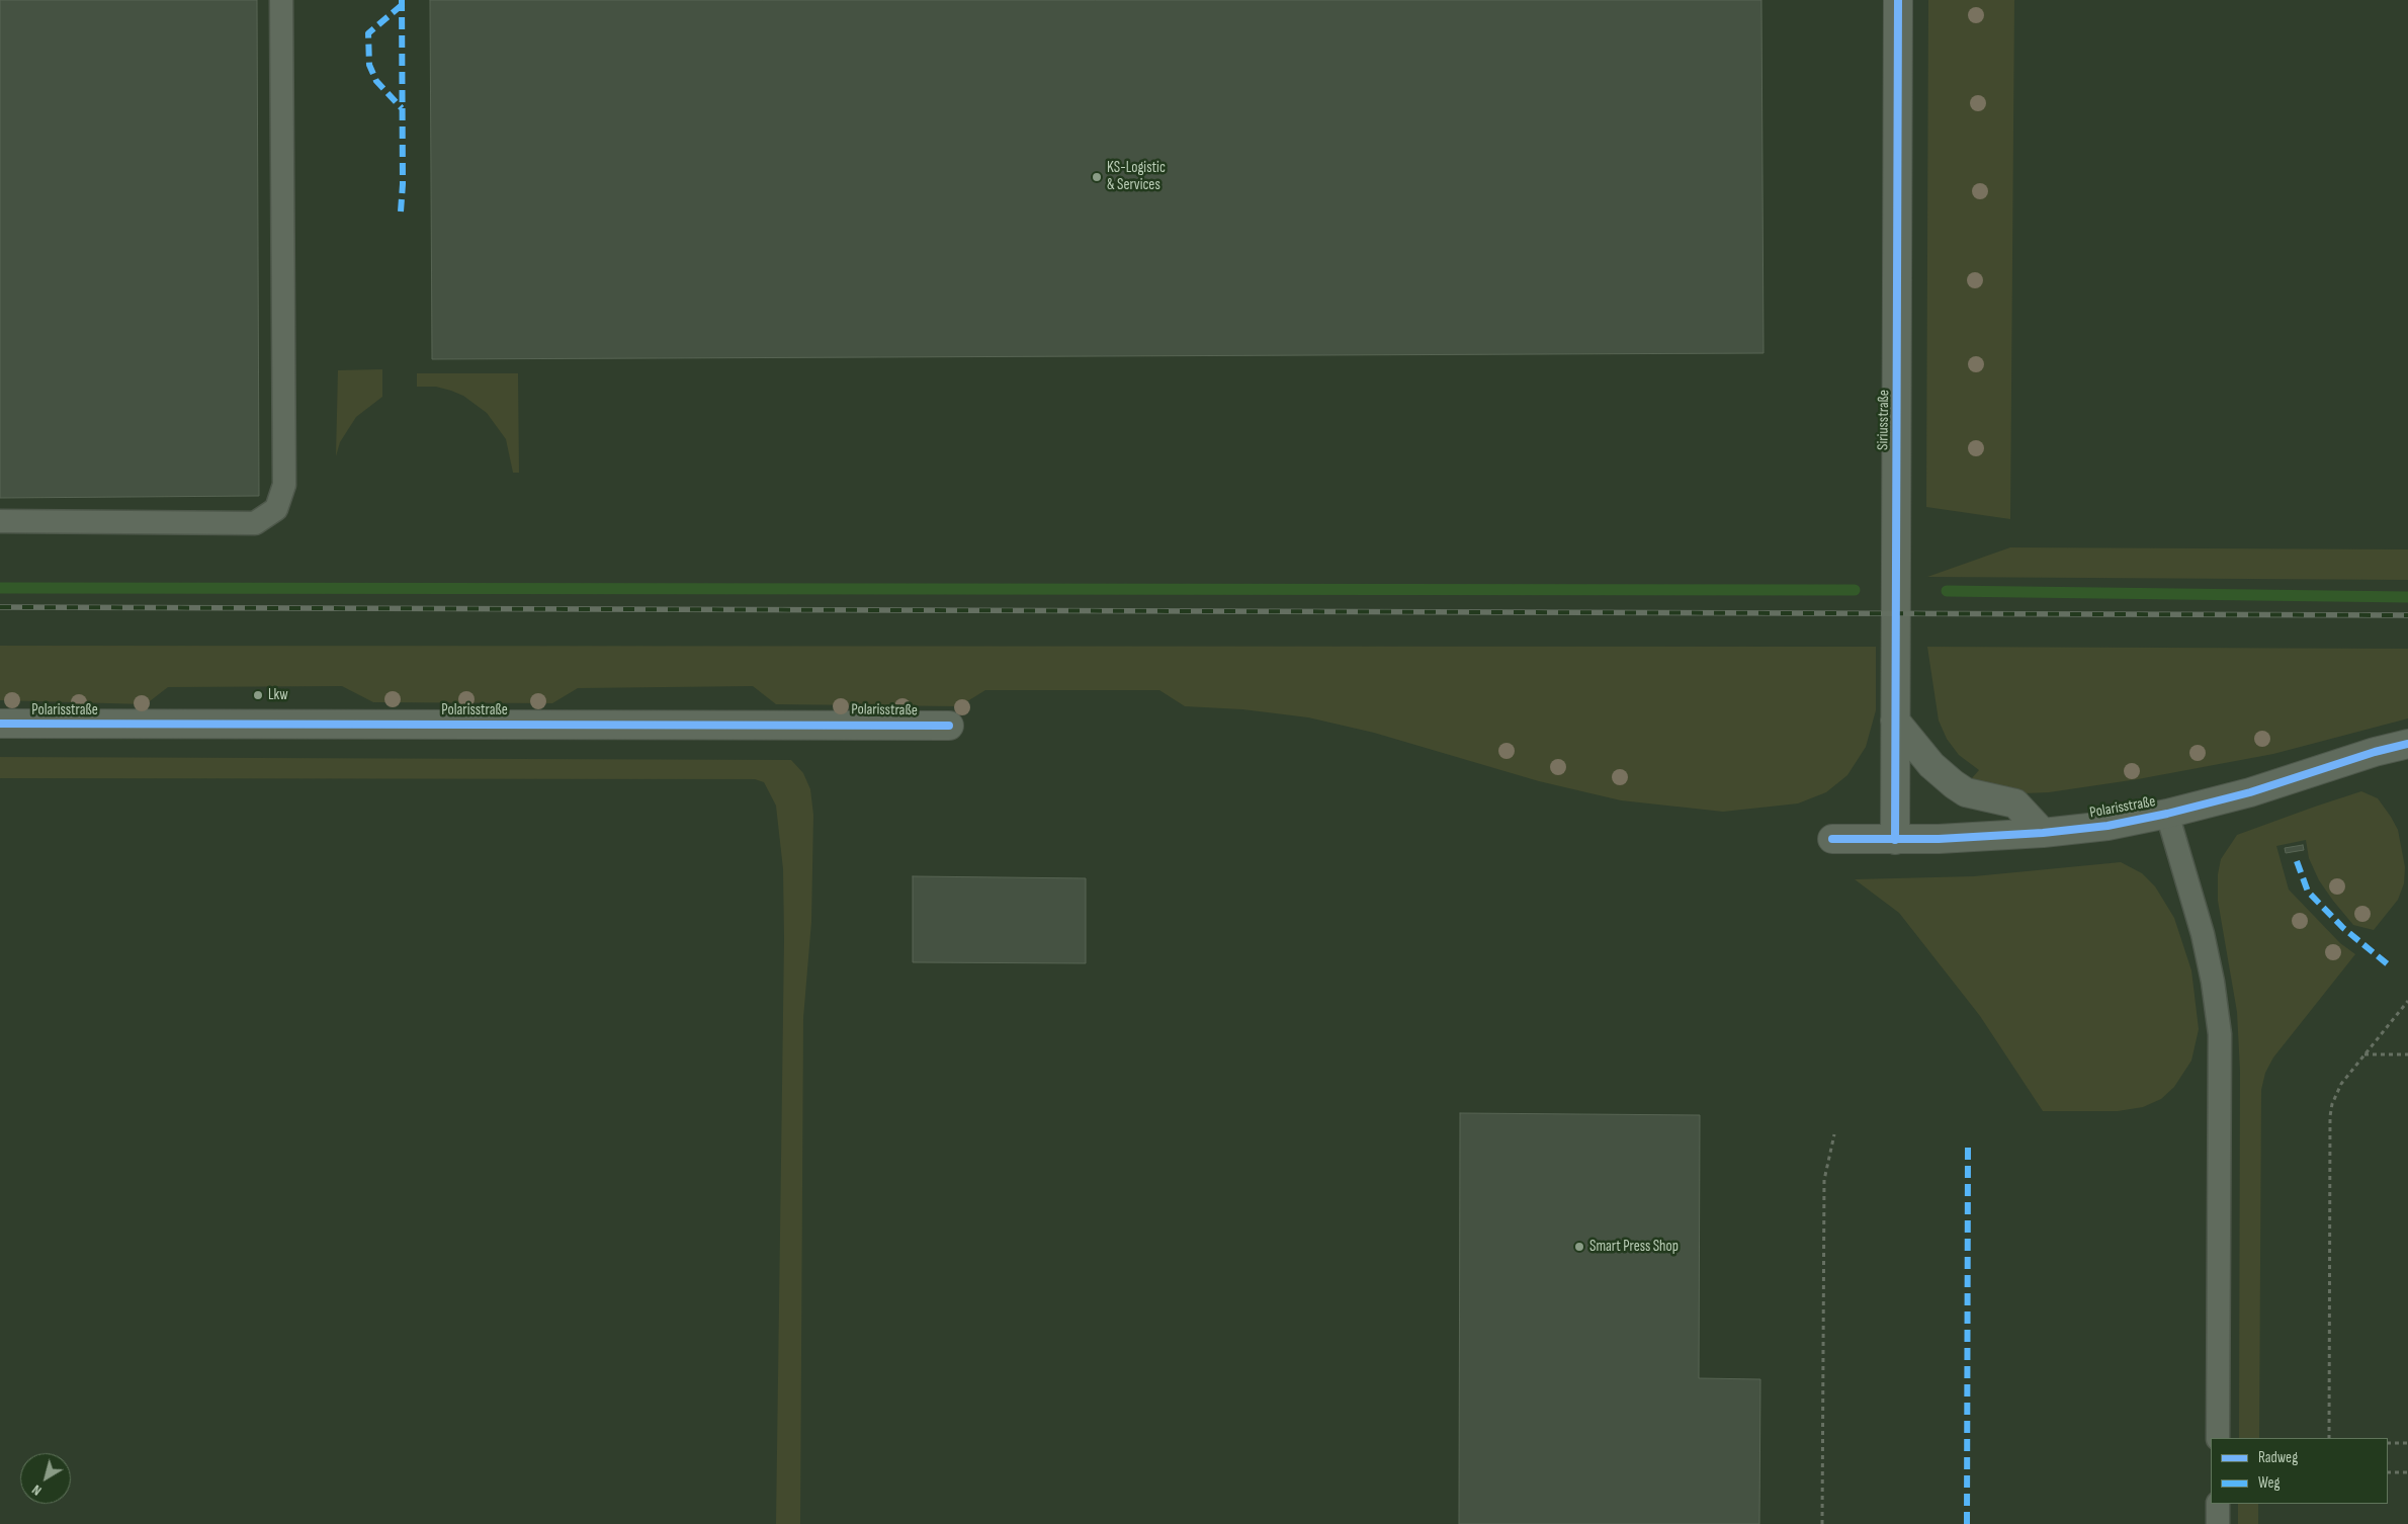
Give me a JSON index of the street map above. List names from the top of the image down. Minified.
{"streets":{"street":["Siriusstraße","Polarisstraße"]},"crossings":[["Siriusstraße","Polarisstraße"]],"places":["KS-Logistic & Services","Lkw","Smart Press Shop"],"legend":["Radweg","Weg"],"north":"bottom left"}
